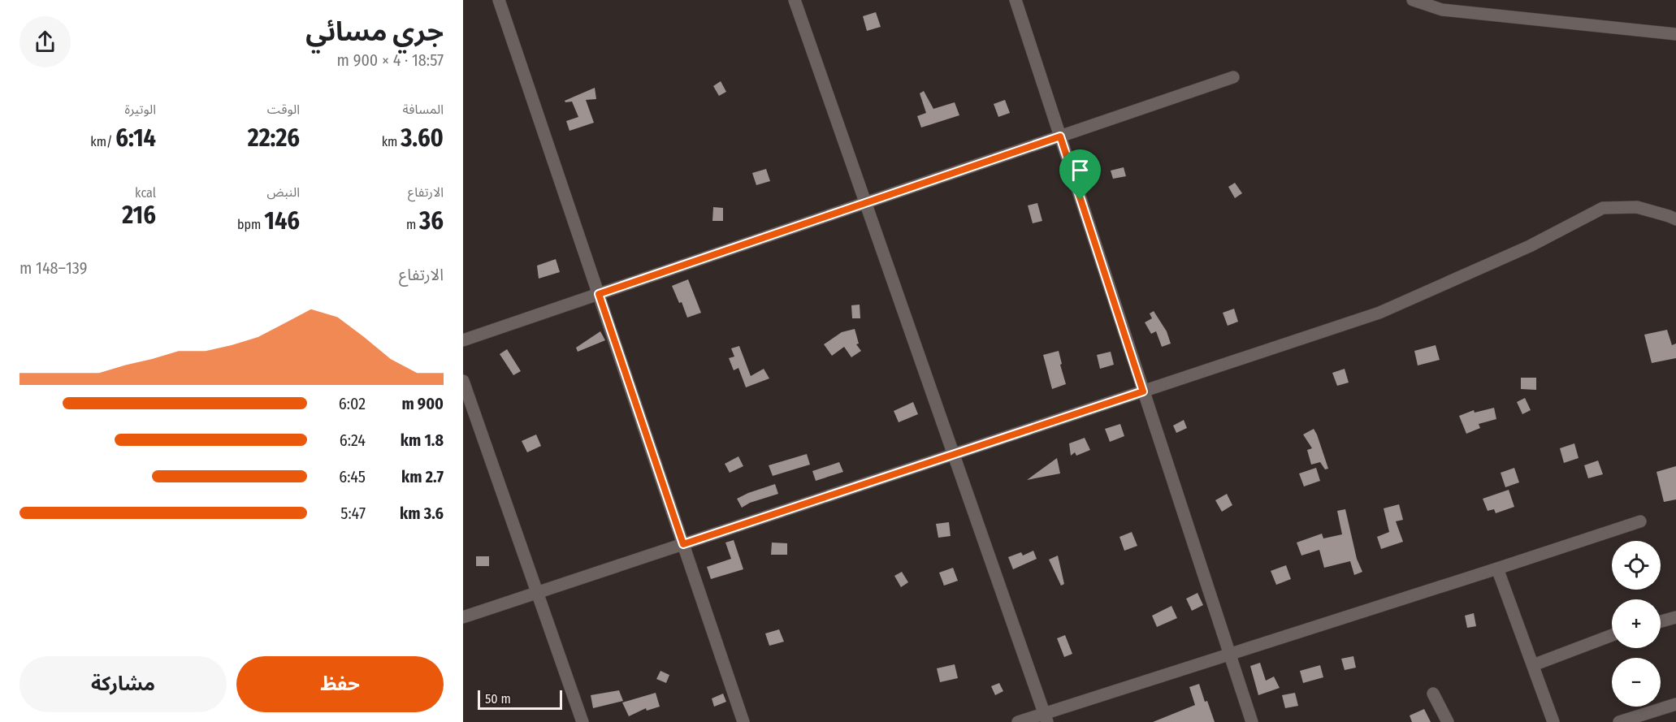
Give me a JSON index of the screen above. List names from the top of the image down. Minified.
{"scale_bar":"50 m","page":{"heading":["جري مسائي","18:57 · 4 × 900 m"],"stats":[["المسافة","3.60 km"],["الوقت","22:26"],["الوتيرة","6:14 /km"],["الارتفاع","36 m"],["النبض","146 bpm"],["kcal","216"]],"chart":["الارتفاع","139–148 m"],"list":[{"name":"900 m","note":"6:02"},{"name":"1.8 km","note":"6:24"},{"name":"2.7 km","note":"6:45"},{"name":"3.6 km","note":"5:47"}],"map_buttons":["+","−"],"buttons":["حفظ","مشاركة"],"scale":"50 m"}}
